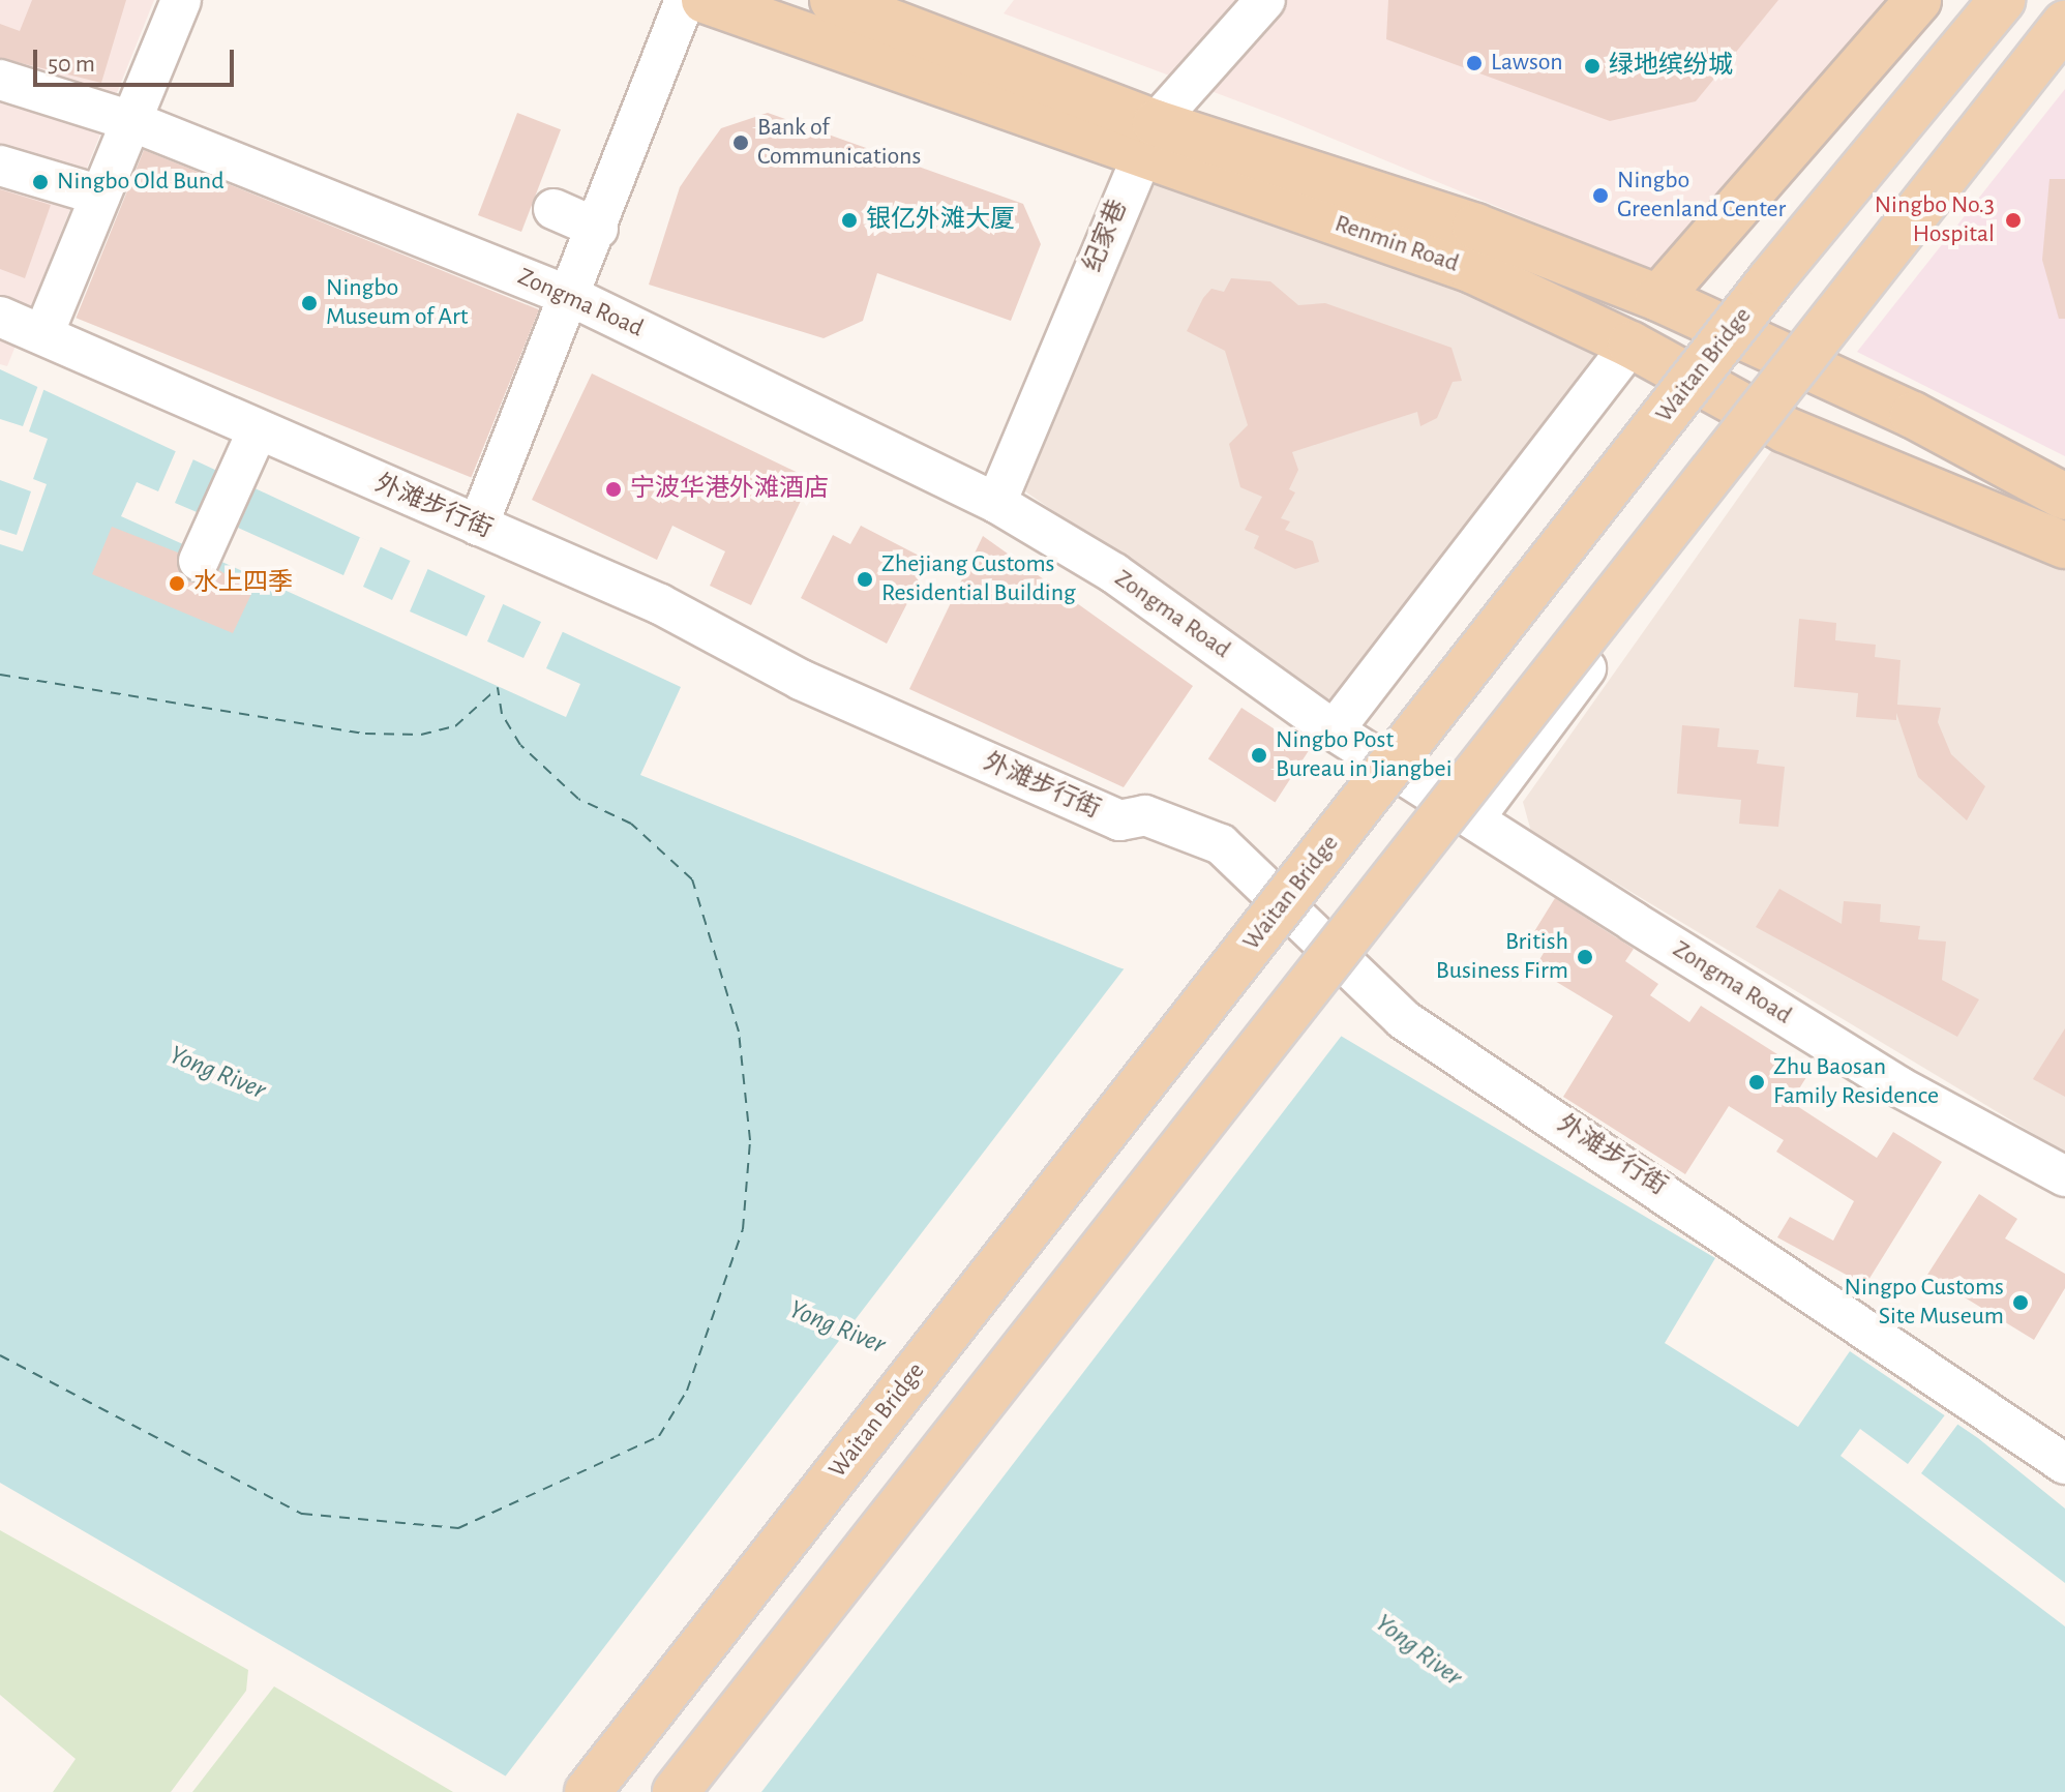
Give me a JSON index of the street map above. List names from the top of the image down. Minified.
{"streets":{"main road":["Renmin Road","Waitan Bridge"],"street":["纪家巷","Zongma Road","外滩步行街"]},"crossings":[["纪家巷","Renmin Road"],["纪家巷","Zongma Road"]],"water":["Yong River"],"places":["Lawson","绿地缤纷城","Bank of Communications","Ningbo Old Bund","Ningbo Greenland Center","银亿外滩大厦","Ningbo No.3 Hospital","Ningbo Museum of Art","宁波华港外滩酒店","Zhejiang Customs Residential Building","水上四季","Ningbo Post Bureau in Jiangbei","British Business Firm","Zhu Baosan Family Residence","Ningpo Customs Site Museum"],"scale_bar":"50 m"}
